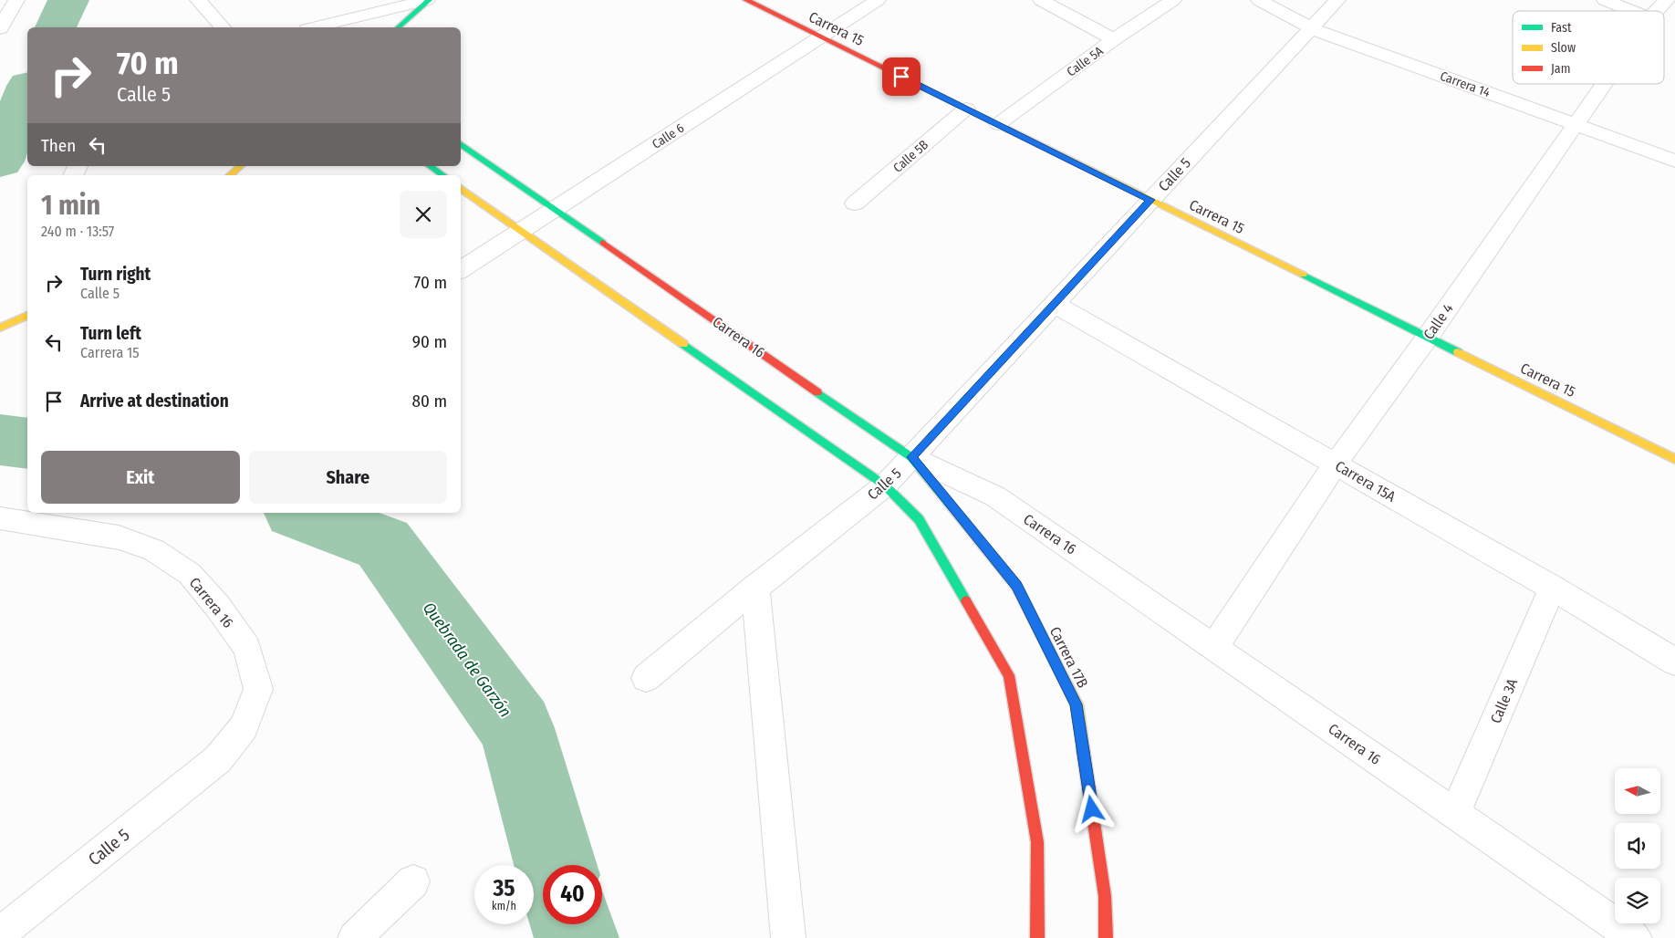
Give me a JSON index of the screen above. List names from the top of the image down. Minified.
{"streets":{"street":["Carrera 15","Calle 5A","Carrera 14","Calle 6","Calle 5B","Calle 5","Calle 4","Carrera 16","Carrera 15A","Carrera 17B","Calle 3A"]},"crossings":[["Carrera 15","Calle 5A"],["Carrera 15","Calle 6"],["Carrera 15","Calle 5B"],["Carrera 15","Calle 5"],["Carrera 15","Calle 4"],["Carrera 14","Calle 5"],["Carrera 14","Calle 4"],["Calle 6","Carrera 16"],["Calle 5","Carrera 16"],["Calle 5","Carrera 15A"],["Calle 5","Carrera 17B"],["Calle 4","Carrera 16"],["Calle 4","Carrera 15A"],["Carrera 16","Carrera 17B"],["Carrera 16","Calle 3A"],["Carrera 15A","Calle 3A"]],"water":["Quebrada de Garzón"],"legend":["Fast","Slow","Jam"],"north":"left","page":{"turn":["70 m","Calle 5"],"then":"Then","heading":["1 min","240 m · 13:57"],"list":[{"name":"Turn right","note":"Calle 5","value":"70 m"},{"name":"Turn left","note":"Carrera 15","value":"90 m"},{"name":"Arrive at destination","value":"80 m"}],"buttons":["Exit","Share"],"speed":"35 km/h","limit":"40"}}
